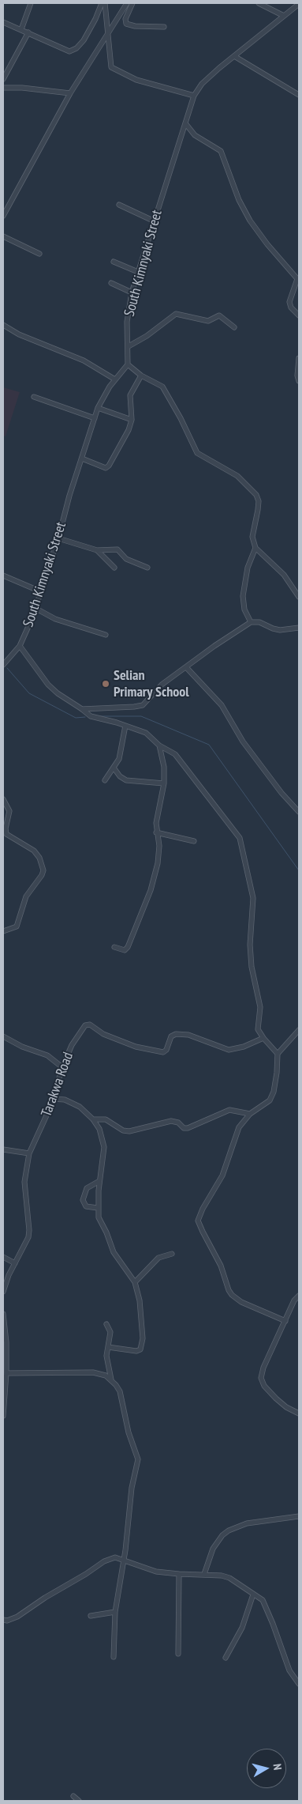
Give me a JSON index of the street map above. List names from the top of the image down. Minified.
{"streets":{"street":["South Kimnyaki Street","Tarakwa Road"]},"places":["Selian Primary School"],"north":"right"}
